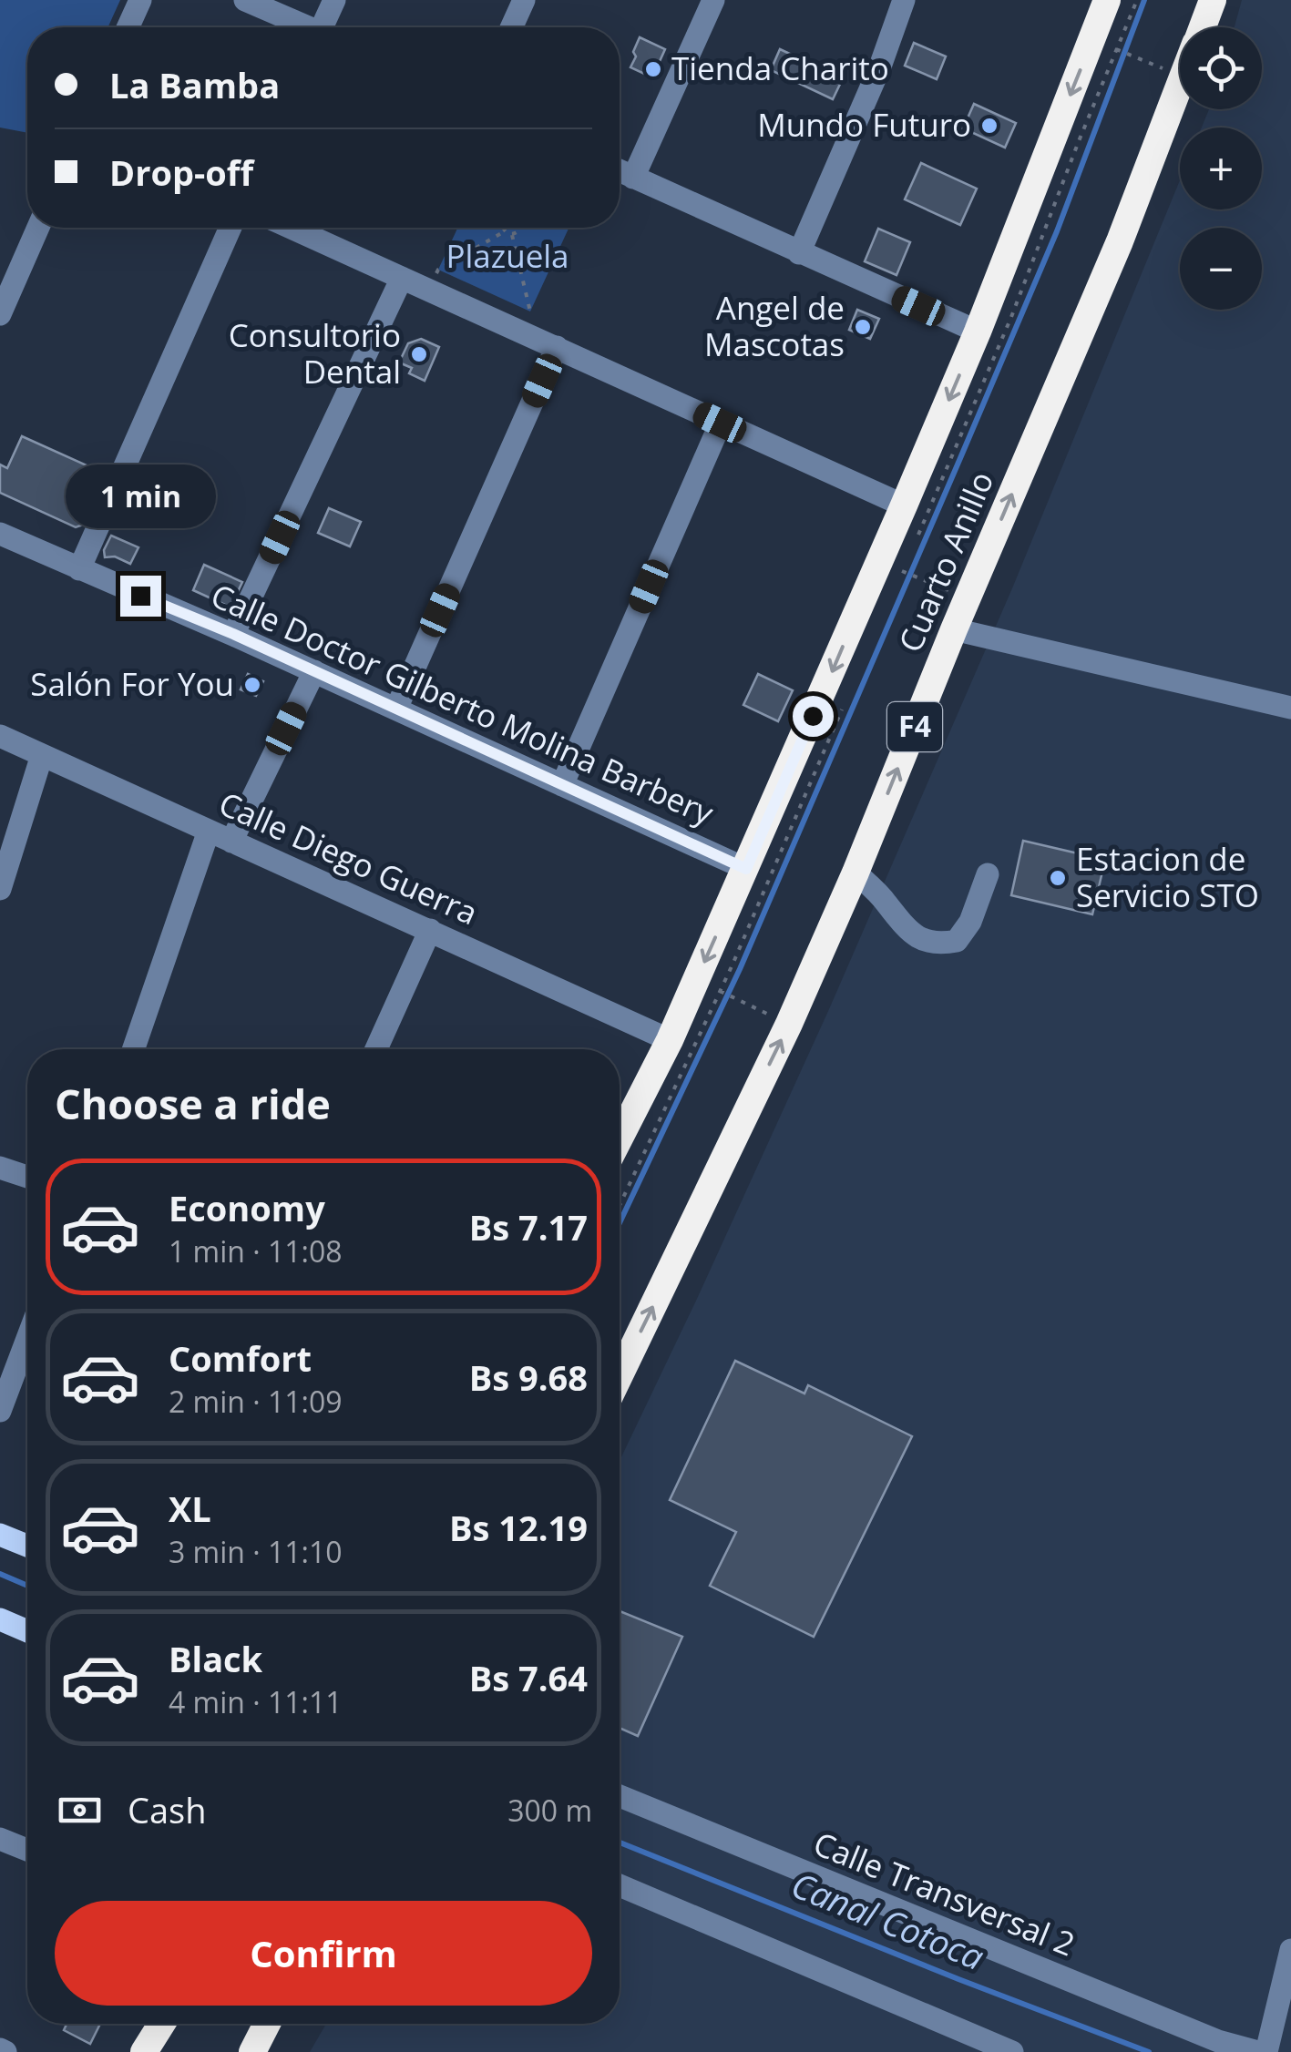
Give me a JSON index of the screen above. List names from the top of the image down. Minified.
{"streets":{"highway":["Cuarto Anillo","F4"],"street":["Calle Doctor Gilberto Molina Barbery","Calle Diego Guerra","Calle Transversal 2"]},"crossings":[["Cuarto Anillo","Calle Doctor Gilberto Molina Barbery"],["Cuarto Anillo","Calle Diego Guerra"]],"water":["Canal Cotoca"],"parks":["Plazuela"],"places":["Tienda Charito","Mundo Futuro","Angel de Mascotas","Consultorio Dental","Salón For You","Estacion de Servicio STO"],"page":{"map_buttons":["+","−"],"banner":["La Bamba","Drop-off"],"bubble":"1 min","heading":"Choose a ride","list":[{"name":"Economy","note":"1 min · 11:08","value":"Bs 7.17"},{"name":"Comfort","note":"2 min · 11:09","value":"Bs 9.68"},{"name":"XL","note":"3 min · 11:10","value":"Bs 12.19"},{"name":"Black","note":"4 min · 11:11","value":"Bs 7.64"}],"pay":["Cash","300 m"],"buttons":"Confirm"}}
